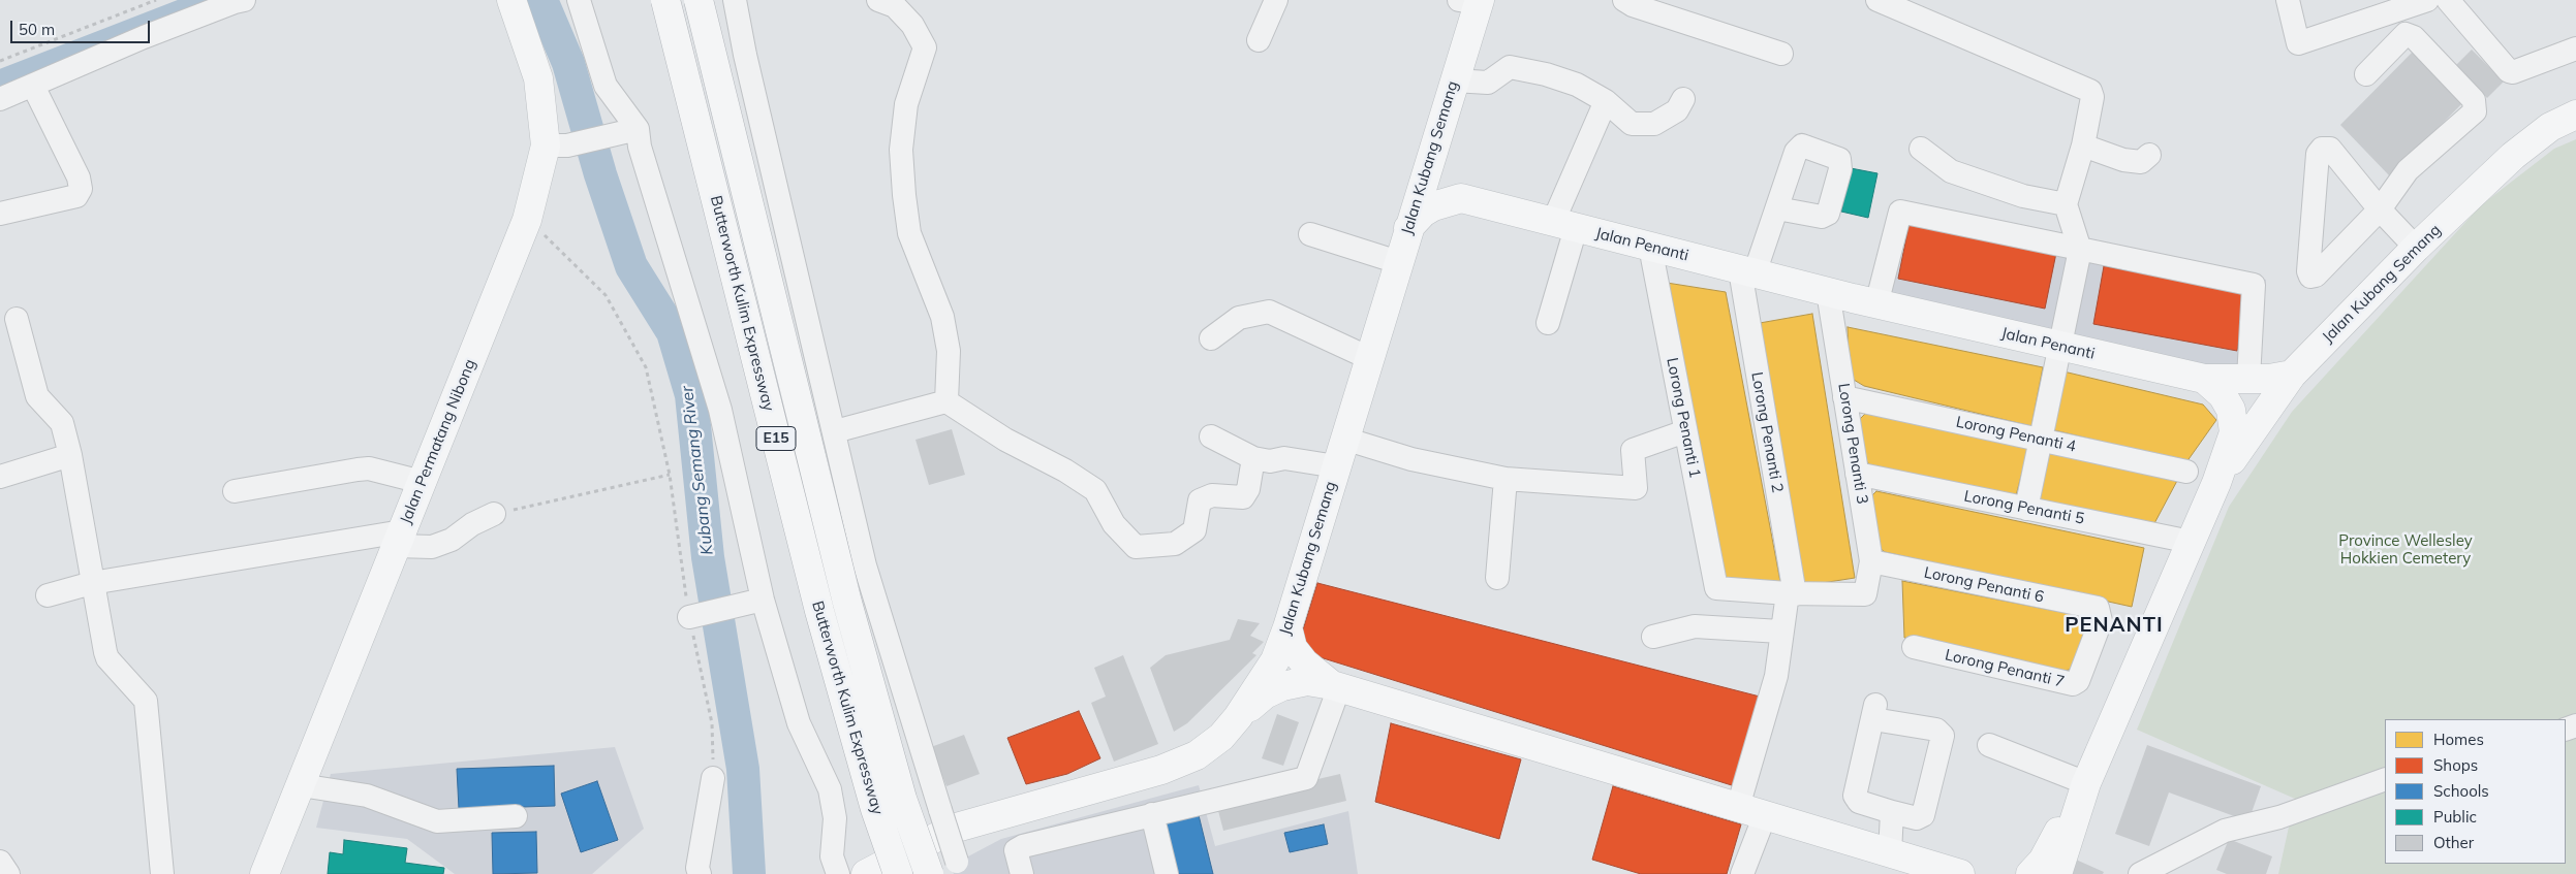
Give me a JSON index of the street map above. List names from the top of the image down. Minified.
{"streets":{"main road":["Jalan Kubang Semang","Jalan Penanti","Butterworth Kulim Expressway","E15","Jalan Permatang Nibong"],"street":["Lorong Penanti 1","Lorong Penanti 2","Lorong Penanti 4","Lorong Penanti 3","Lorong Penanti 5","Lorong Penanti 6","Lorong Penanti 7"]},"crossings":[["Jalan Kubang Semang","Jalan Penanti"],["Jalan Penanti","Lorong Penanti 1"],["Jalan Penanti","Lorong Penanti 2"],["Jalan Penanti","Lorong Penanti 3"],["Jalan Penanti","Lorong Penanti 5"],["Lorong Penanti 1","Lorong Penanti 2"],["Lorong Penanti 1","Lorong Penanti 3"],["Lorong Penanti 2","Lorong Penanti 3"],["Lorong Penanti 4","Lorong Penanti 3"],["Lorong Penanti 3","Lorong Penanti 5"],["Lorong Penanti 3","Lorong Penanti 6"],["Lorong Penanti 6","Lorong Penanti 7"]],"districts":["PENANTI"],"water":["Kubang Semang River"],"parks":["Province Wellesley Hokkien Cemetery"],"legend":["Homes","Shops","Schools","Public","Other"],"scale_bar":"50 m"}
